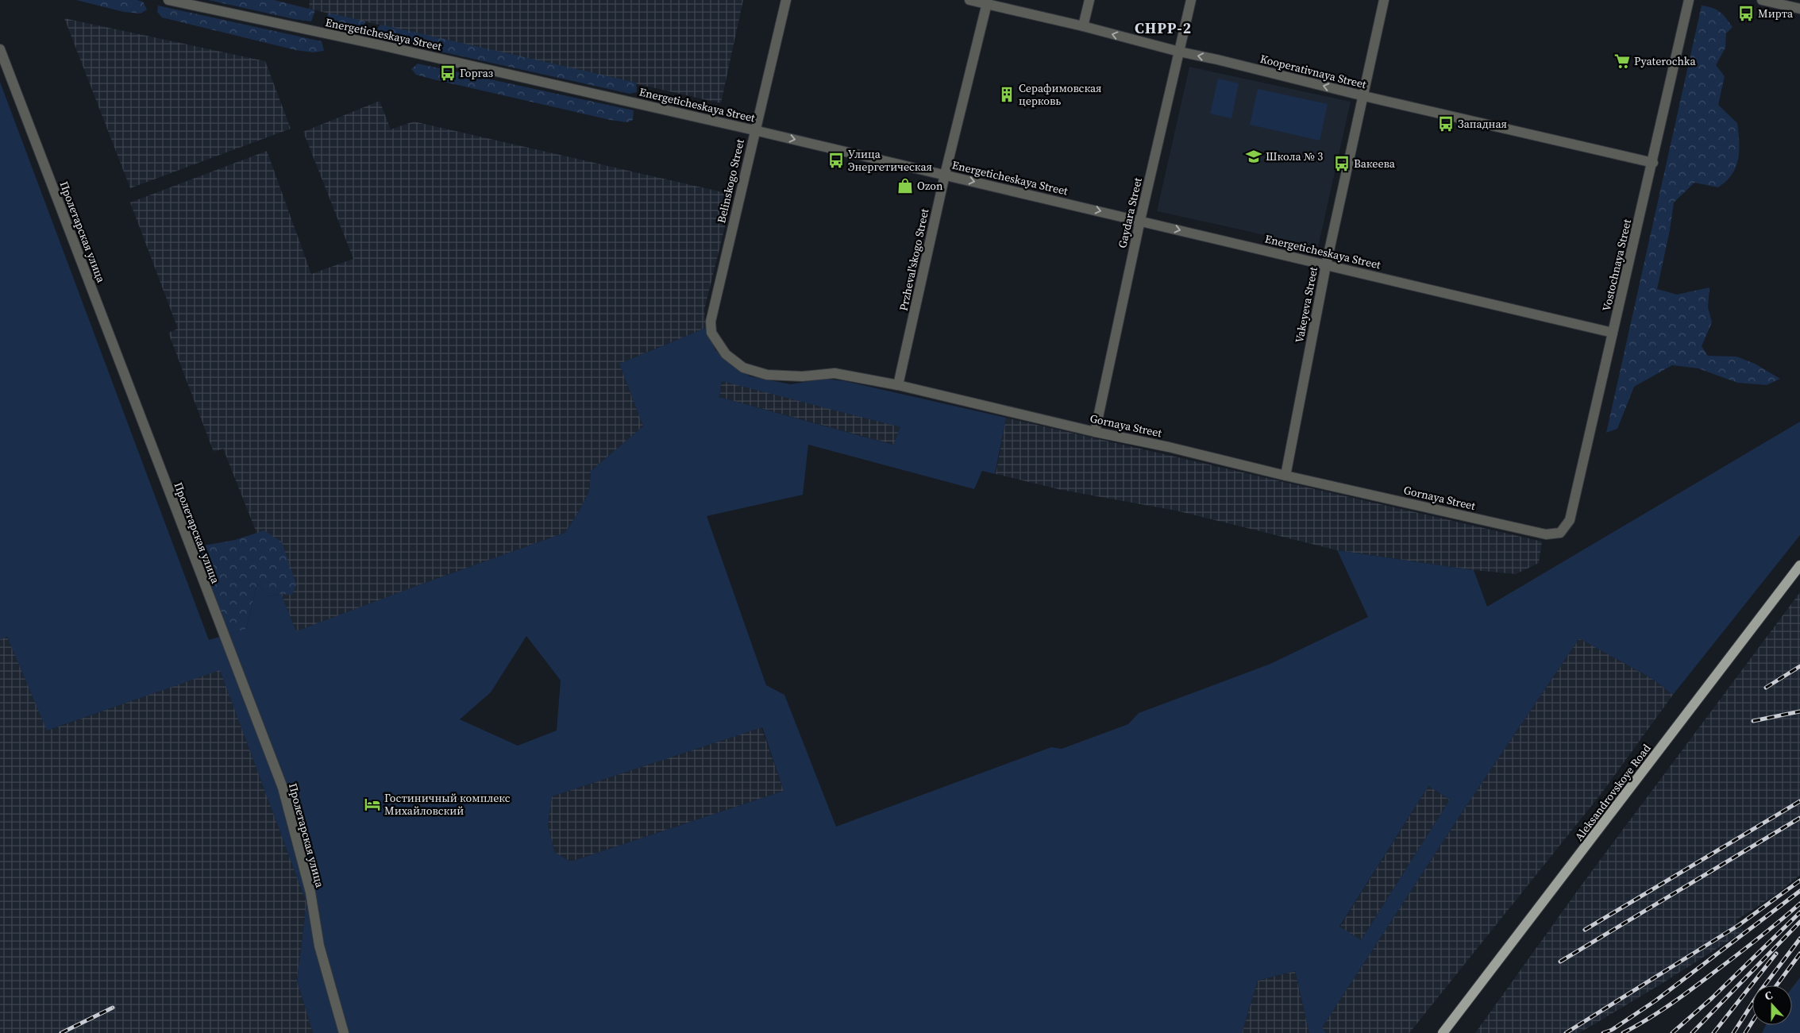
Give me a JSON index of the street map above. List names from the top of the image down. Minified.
{"streets":{"main road":["Aleksandrovskoye Road"],"street":["Energeticheskaya Street","Kooperativnaya Street","Belinskogo Street","Gaydara Street","Пролетарская улица","Przheval'skogo Street","Vostochnaya Street","Vakeyeva Street","Gornaya Street"]},"crossings":[["Energeticheskaya Street","Belinskogo Street"],["Energeticheskaya Street","Gaydara Street"],["Energeticheskaya Street","Przheval'skogo Street"],["Energeticheskaya Street","Vostochnaya Street"],["Energeticheskaya Street","Vakeyeva Street"],["Kooperativnaya Street","Gaydara Street"],["Kooperativnaya Street","Przheval'skogo Street"],["Kooperativnaya Street","Vostochnaya Street"],["Kooperativnaya Street","Vakeyeva Street"],["Belinskogo Street","Gornaya Street"],["Gaydara Street","Gornaya Street"],["Przheval'skogo Street","Gornaya Street"],["Vostochnaya Street","Gornaya Street"],["Vakeyeva Street","Gornaya Street"]],"one_way":["Energeticheskaya Street","Kooperativnaya Street"],"districts":["CHPP-2"],"places":{"bus stop":["Мирта","Горгаз","Западная","Улица Энергетическая","Вакеева"],"supermarket":["Pyaterochka"],"building":["Серафимовская церковь"],"school or university":["Школа № 3"],"shop":["Ozon"],"hotel":["Гостиничный комплекс Михайловский"]},"north":"top"}
